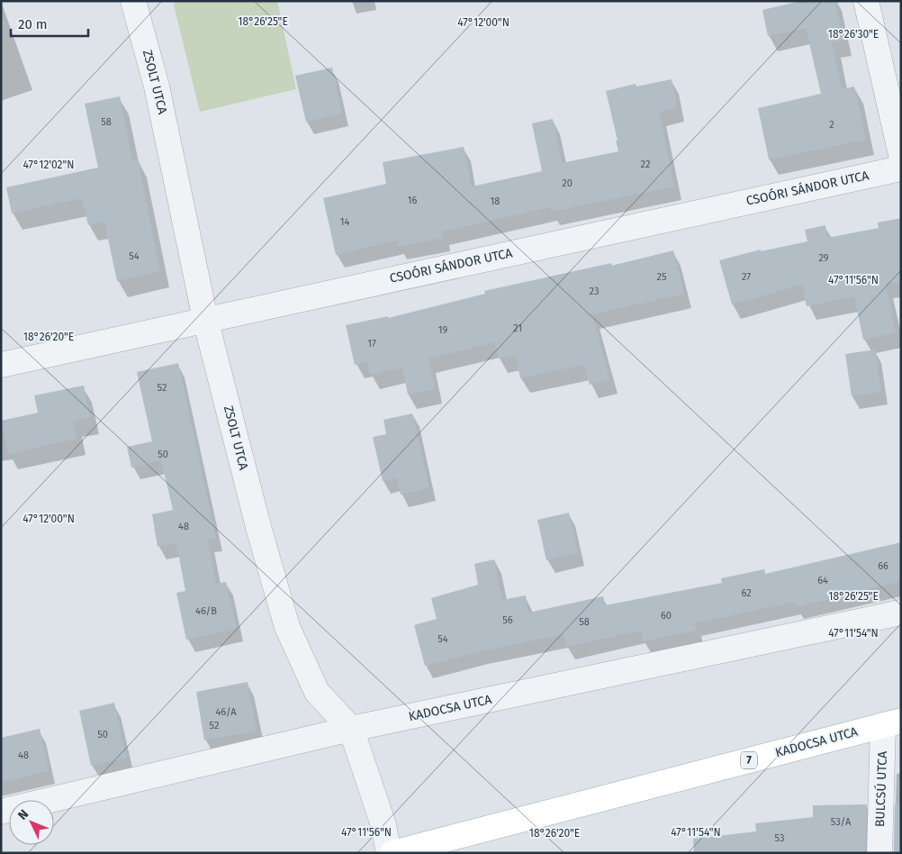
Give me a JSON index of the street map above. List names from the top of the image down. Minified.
{"streets":{"main road":["KADOCSA UTCA","7"],"street":["ZSOLT UTCA","CSOÓRI SÁNDOR UTCA","BULCSÚ UTCA"]},"crossings":[["ZSOLT UTCA","CSOÓRI SÁNDOR UTCA"],["ZSOLT UTCA","KADOCSA UTCA"],["KADOCSA UTCA","BULCSÚ UTCA"]],"house_numbers":["58","2","22","20","16","18","14","54","29","25","27","23","21","19","17","52","50","48","66","64","62","46/B","60","56","58","54","46/A","52","50","48","53/A","53"],"scale_bar":"20 m","north":"top left","coordinates":["18°26'25\"E","47°12'00\"N","18°26'30\"E","47°12'02\"N","47°11'56\"N","18°26'20\"E","47°11'54\"N"]}
